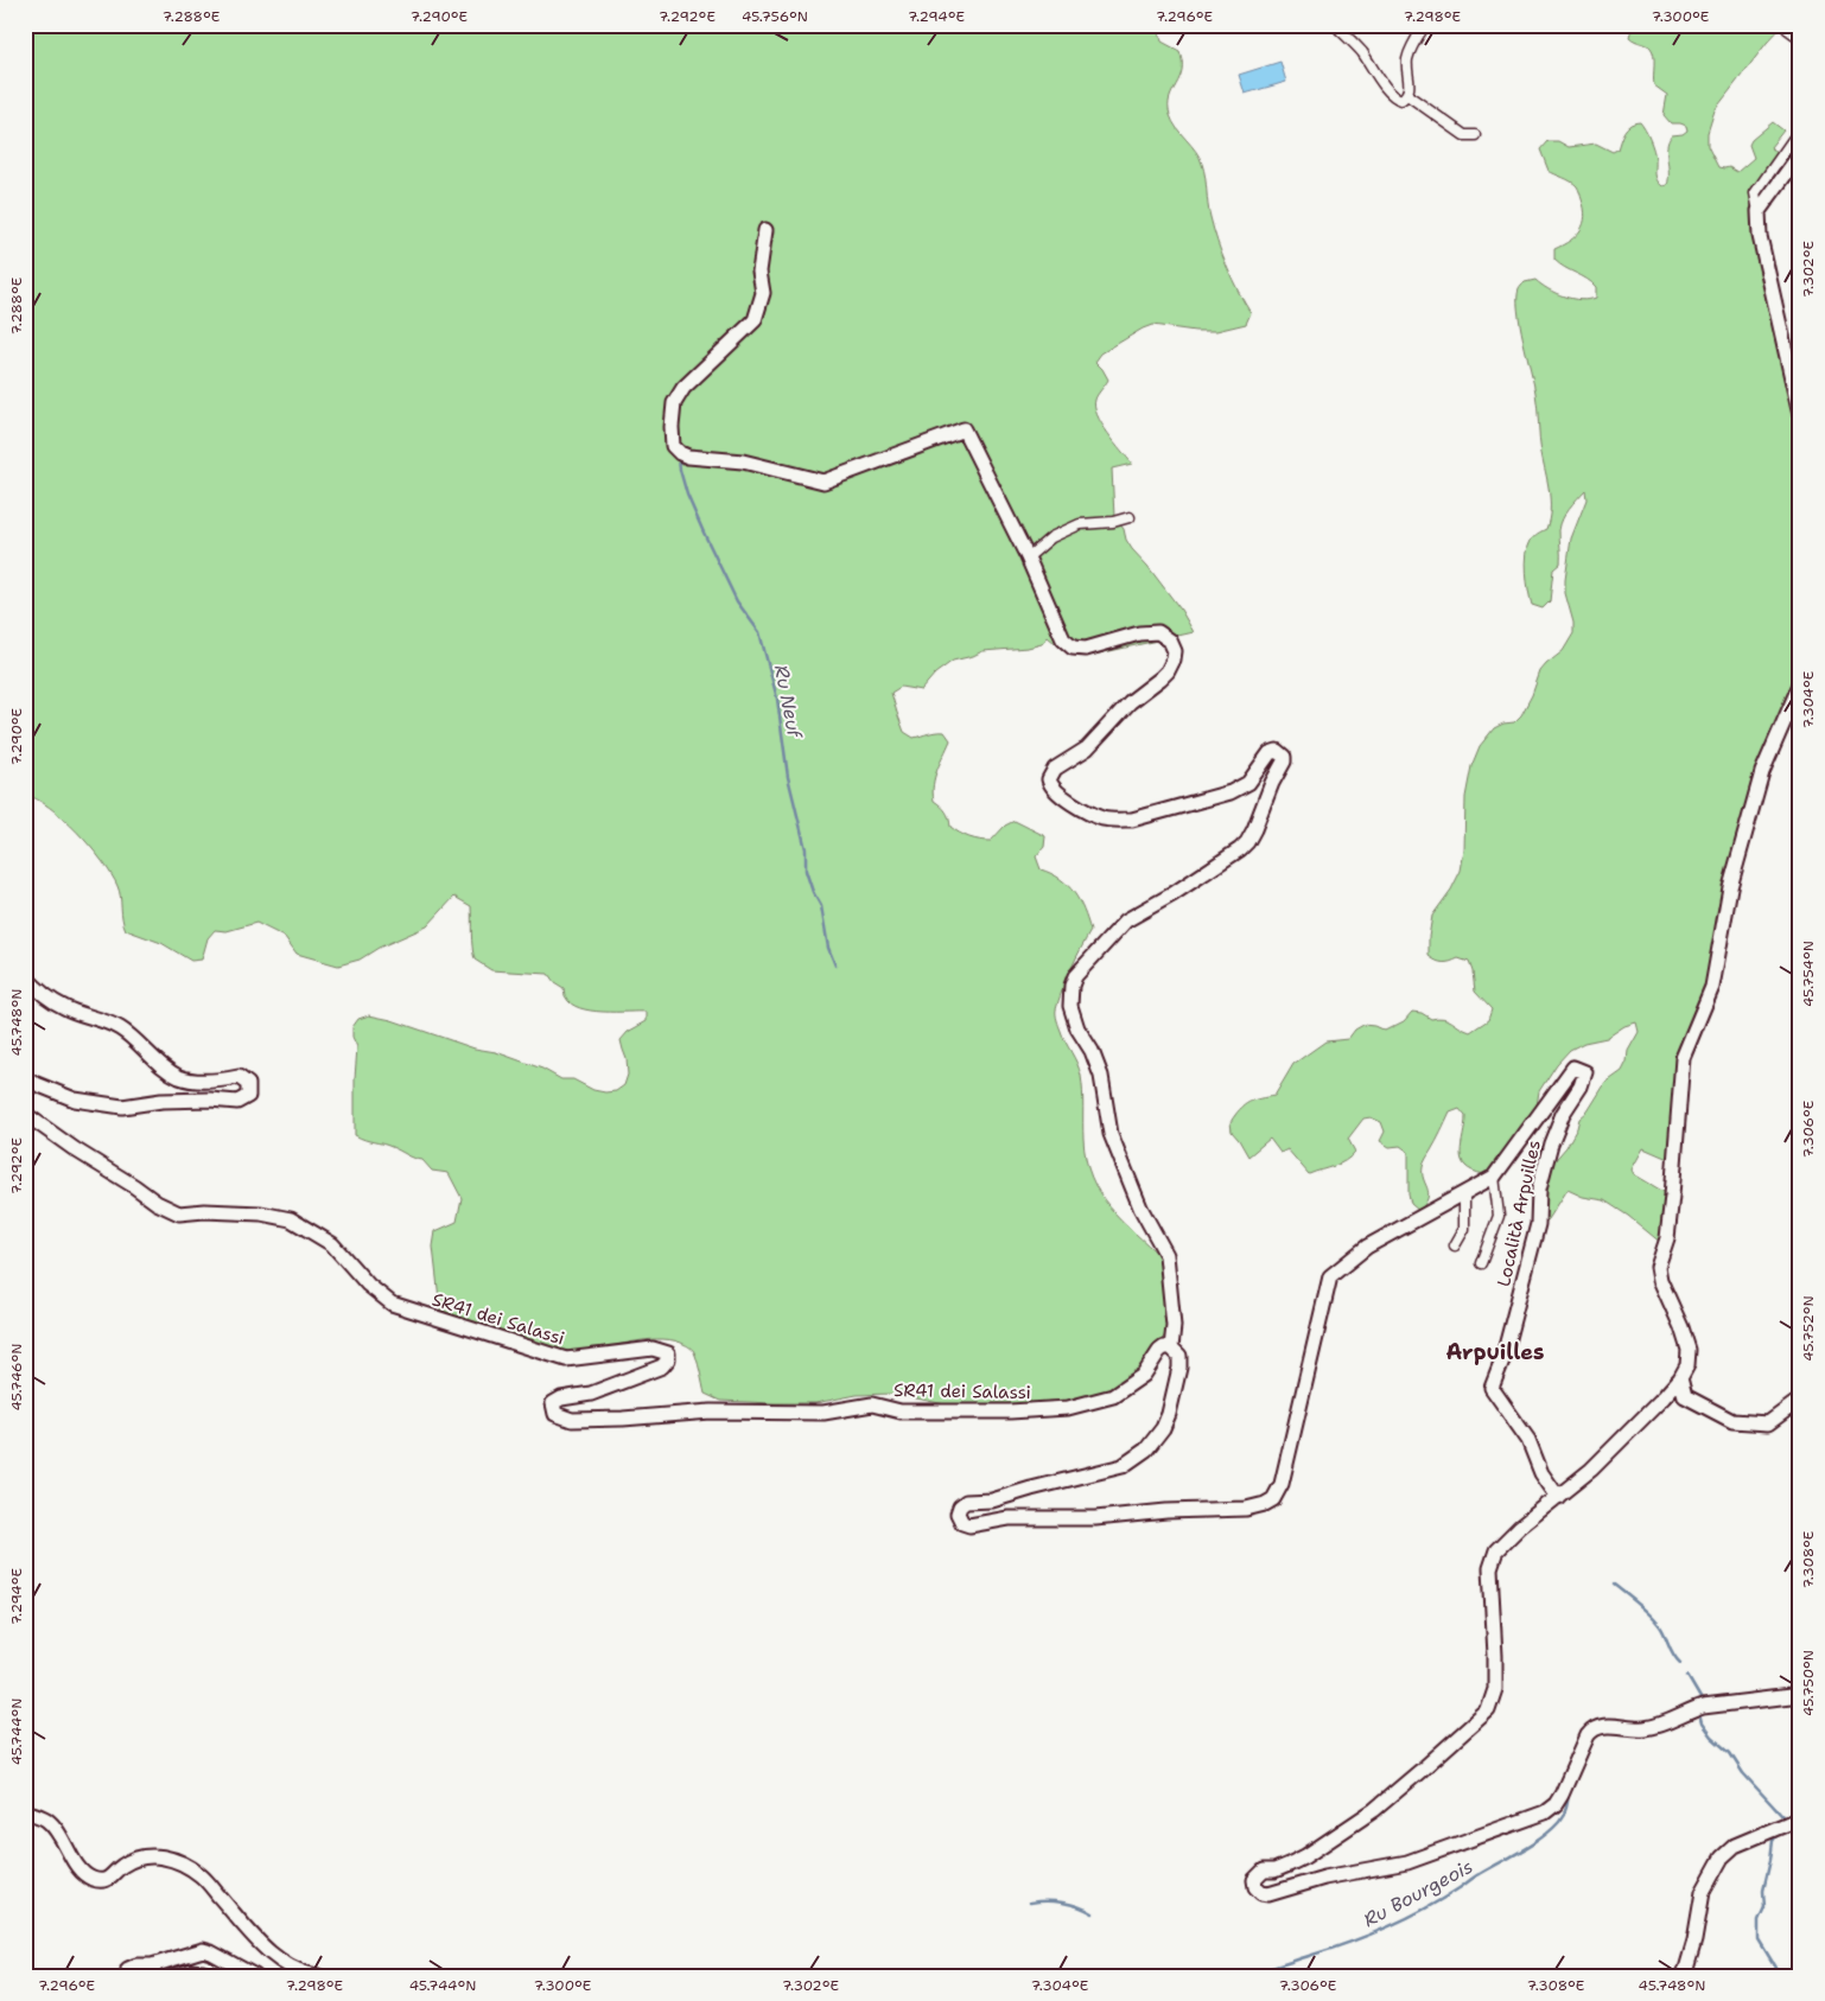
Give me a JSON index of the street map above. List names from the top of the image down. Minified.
{"streets":{"street":["Località Arpuilles","SR41 dei Salassi"]},"crossings":[["Località Arpuilles","SR41 dei Salassi"]],"districts":["Arpuilles"],"water":["Ru Neuf","Ru Bourgeois"],"coordinates":["7.288°E","7.290°E","7.292°E","45.756°N","7.294°E","7.296°E","7.298°E","7.300°E","7.302°E","7.304°E","45.754°N","45.748°N","7.306°E","45.752°N","45.746°N","7.308°E","45.750°N","45.744°N"]}
